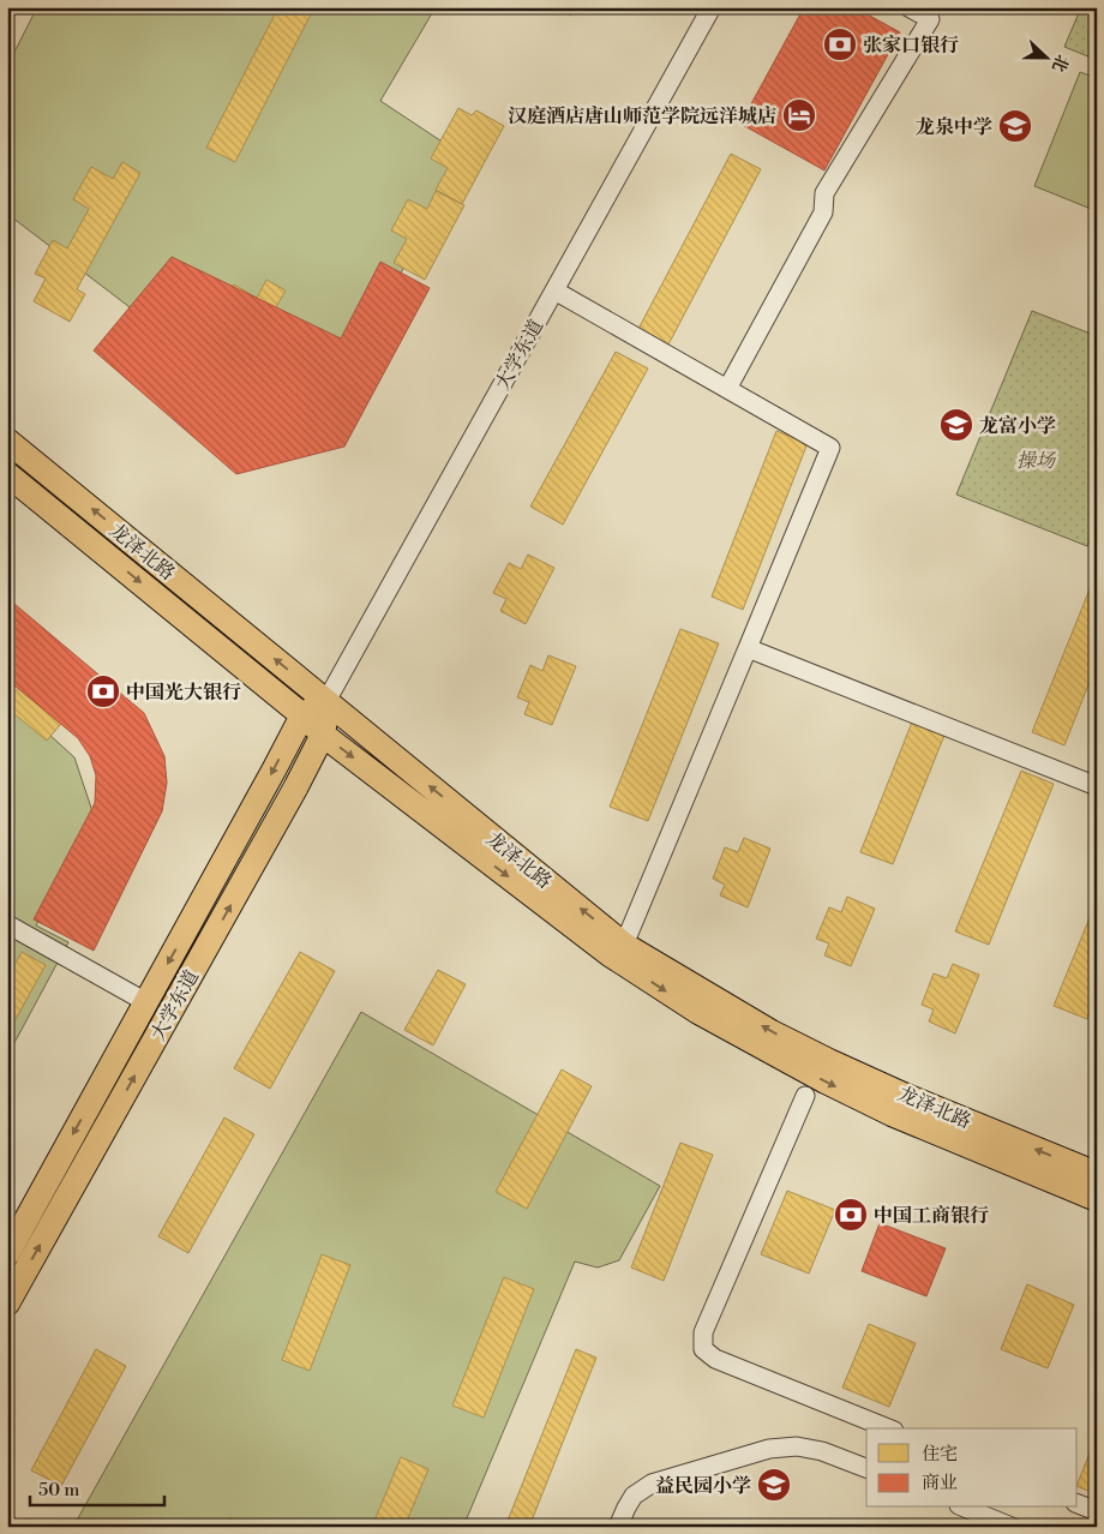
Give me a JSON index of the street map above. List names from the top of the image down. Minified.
{"streets":{"main road":["大学东道","龙泽北路"]},"crossings":[["大学东道","龙泽北路"]],"parks":["操场"],"places":{"bank":["张家口银行","中国光大银行","中国工商银行"],"hotel":["汉庭酒店唐山师范学院远洋城店"],"school or university":["龙泉中学","龙富小学","益民园小学"]},"legend":["住宅","商业"],"scale_bar":"50 m","north":"right"}
